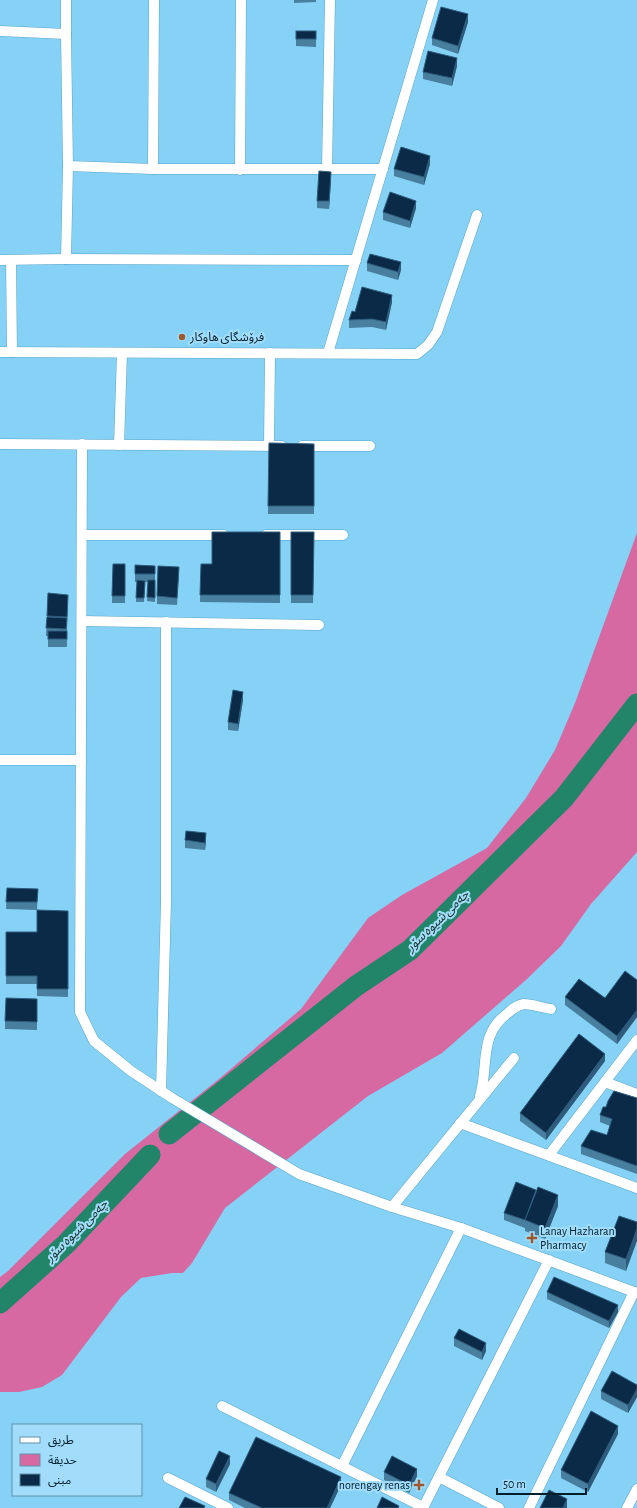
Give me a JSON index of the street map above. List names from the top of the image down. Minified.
{"water":["چەمی شیوە سۆر"],"places":{"other":["فرۆشگای ھاوکار"],"health":["Lanay Hazharan Pharmacy","norengay renas"]},"legend":["طريق","حديقة","مبنى"],"scale_bar":"50 m"}
